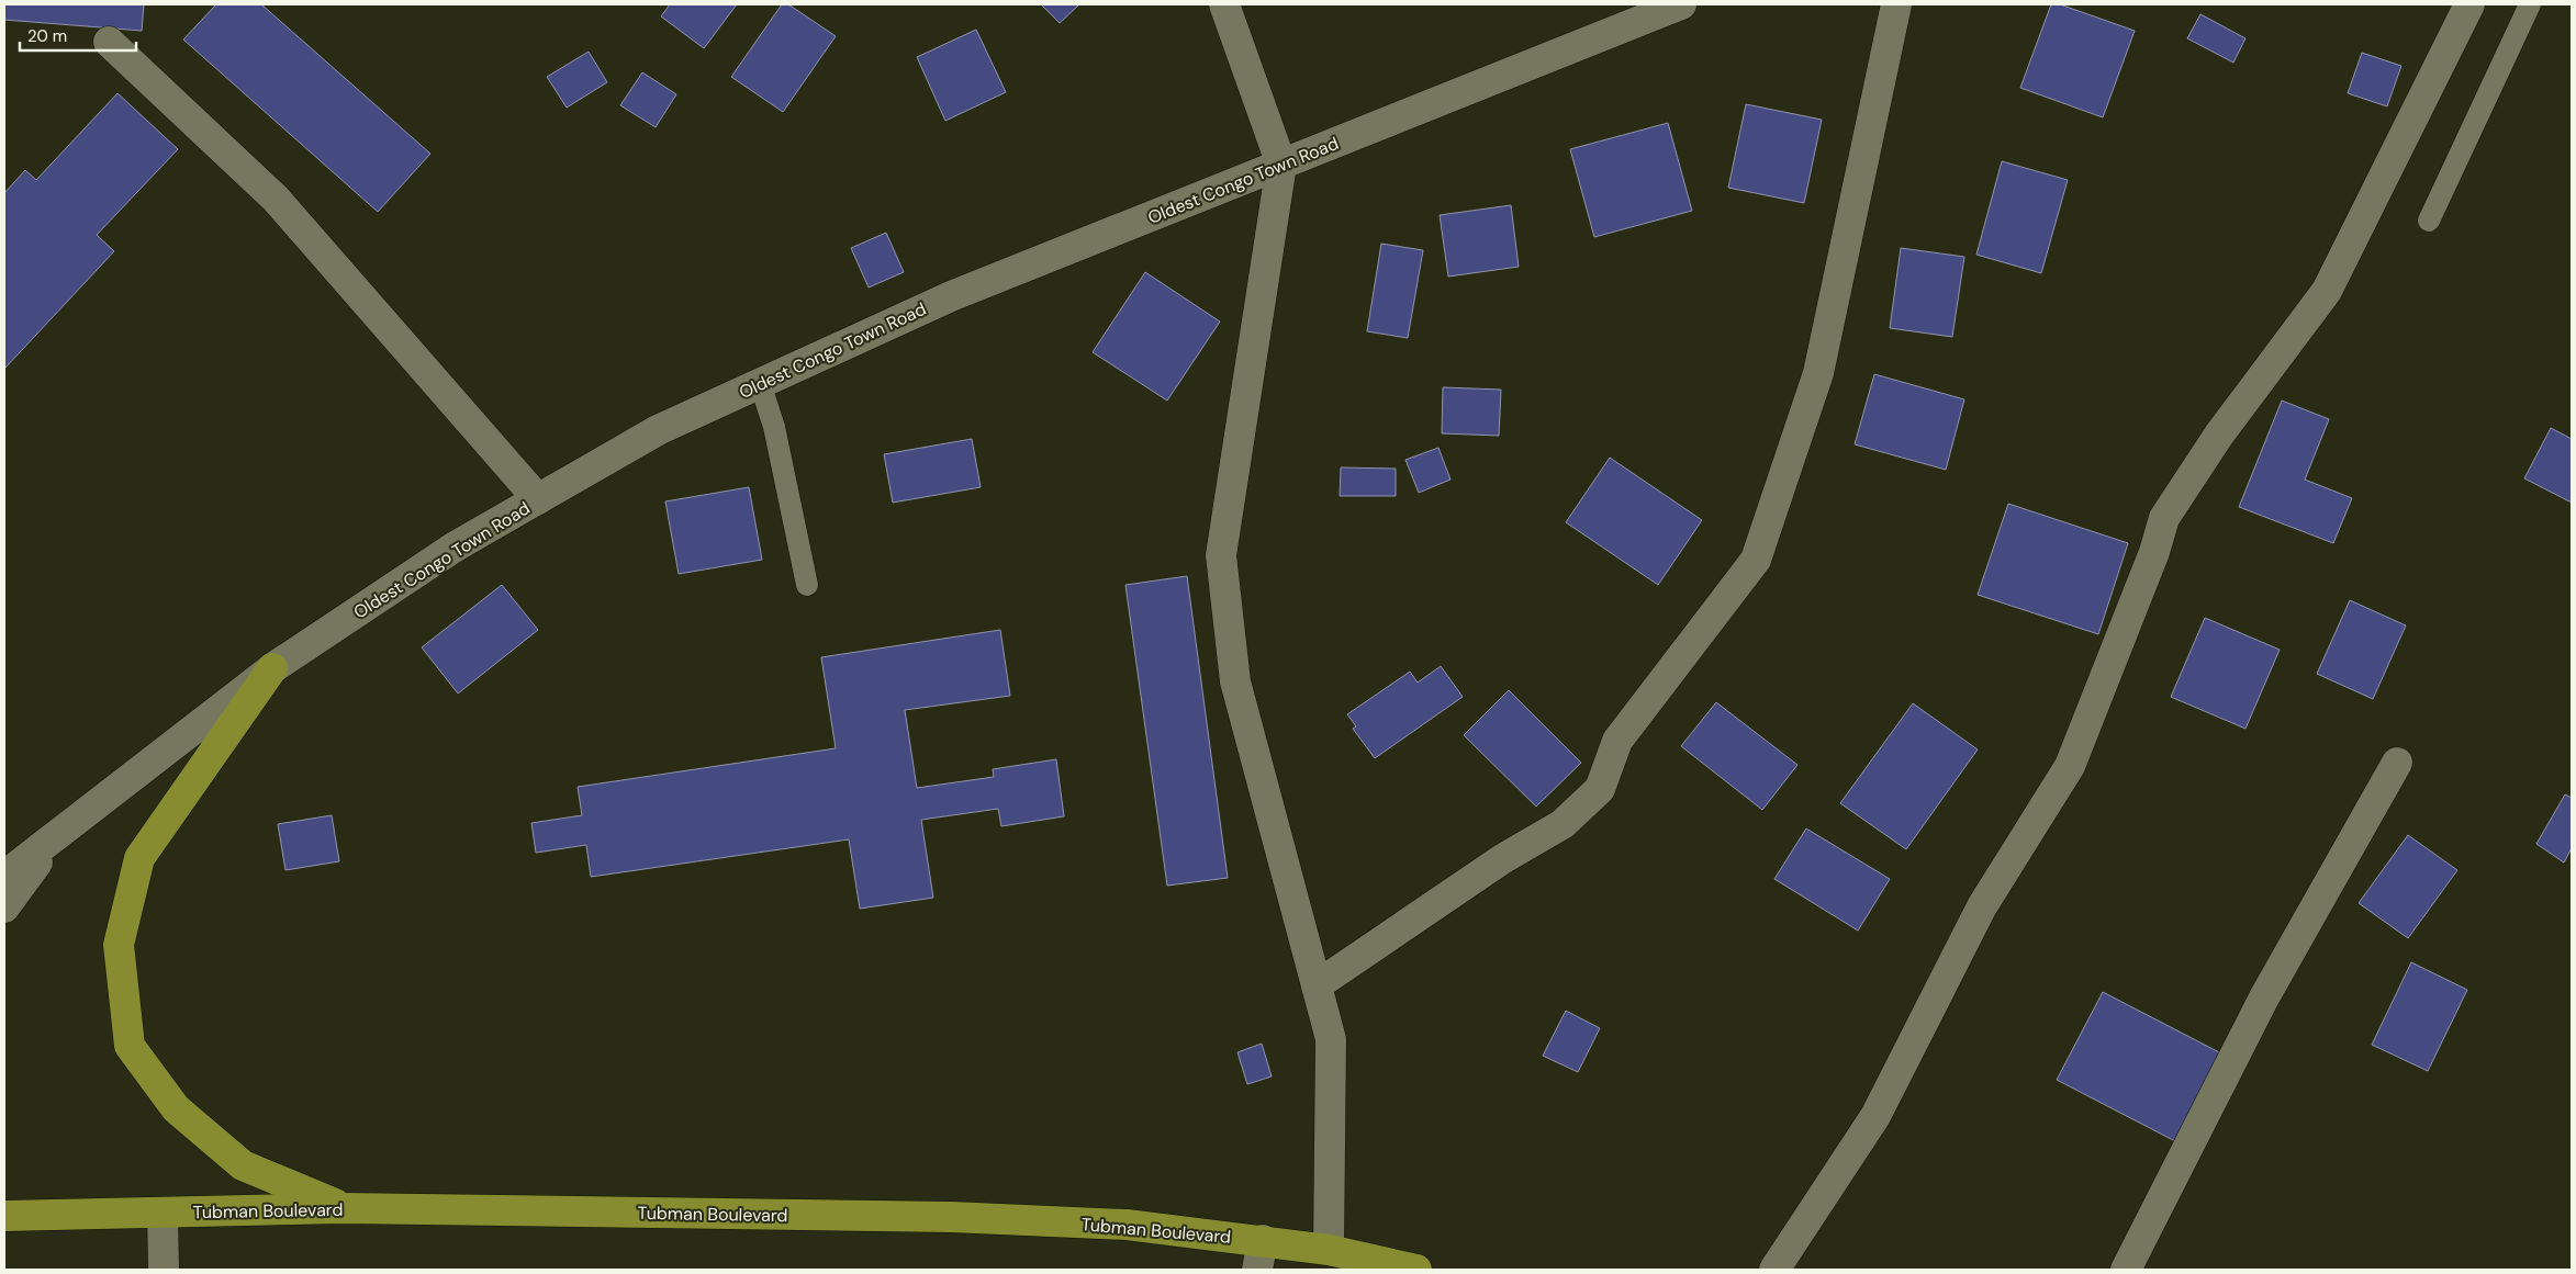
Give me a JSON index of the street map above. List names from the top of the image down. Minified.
{"streets":{"highway":["Tubman Boulevard"],"street":["Oldest Congo Town Road"]},"scale_bar":"20 m"}
